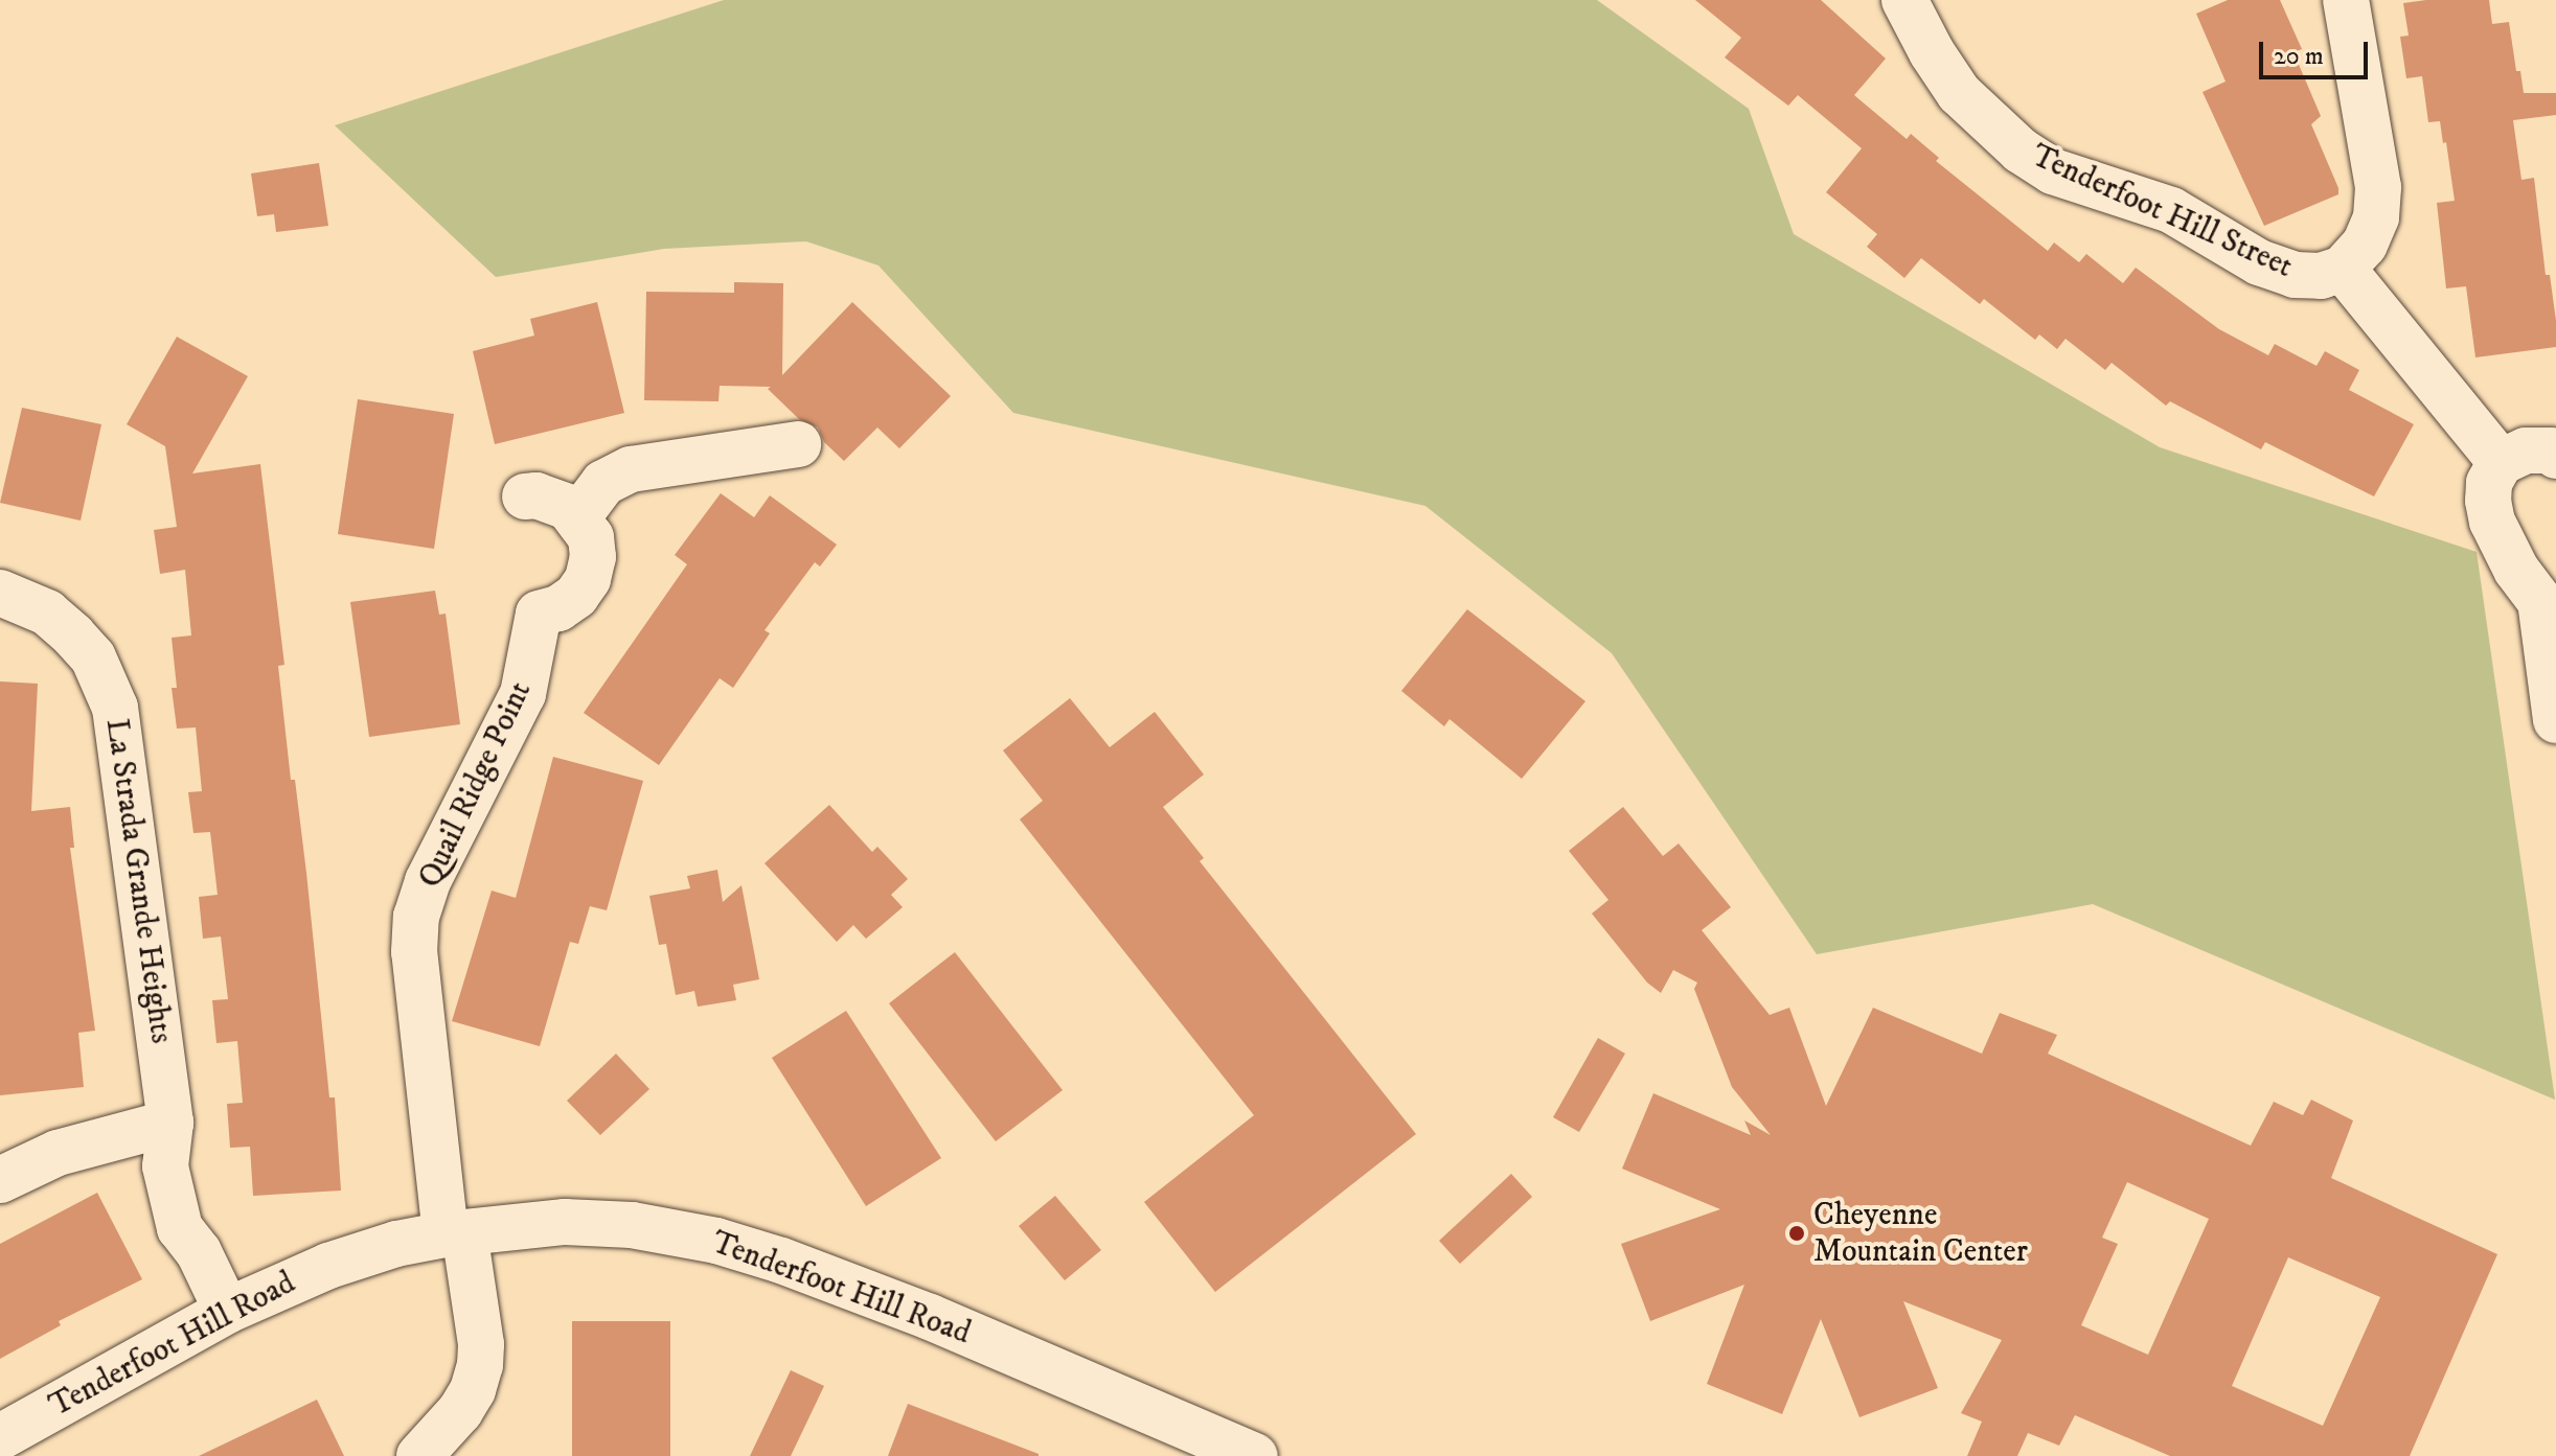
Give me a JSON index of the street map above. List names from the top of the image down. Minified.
{"streets":{"street":["Tenderfoot Hill Street","Quail Ridge Point","La Strada Grande Heights","Tenderfoot Hill Road"]},"crossings":[["Quail Ridge Point","Tenderfoot Hill Road"],["La Strada Grande Heights","Tenderfoot Hill Road"]],"places":["Cheyenne Mountain Center"],"scale_bar":"20 m"}
